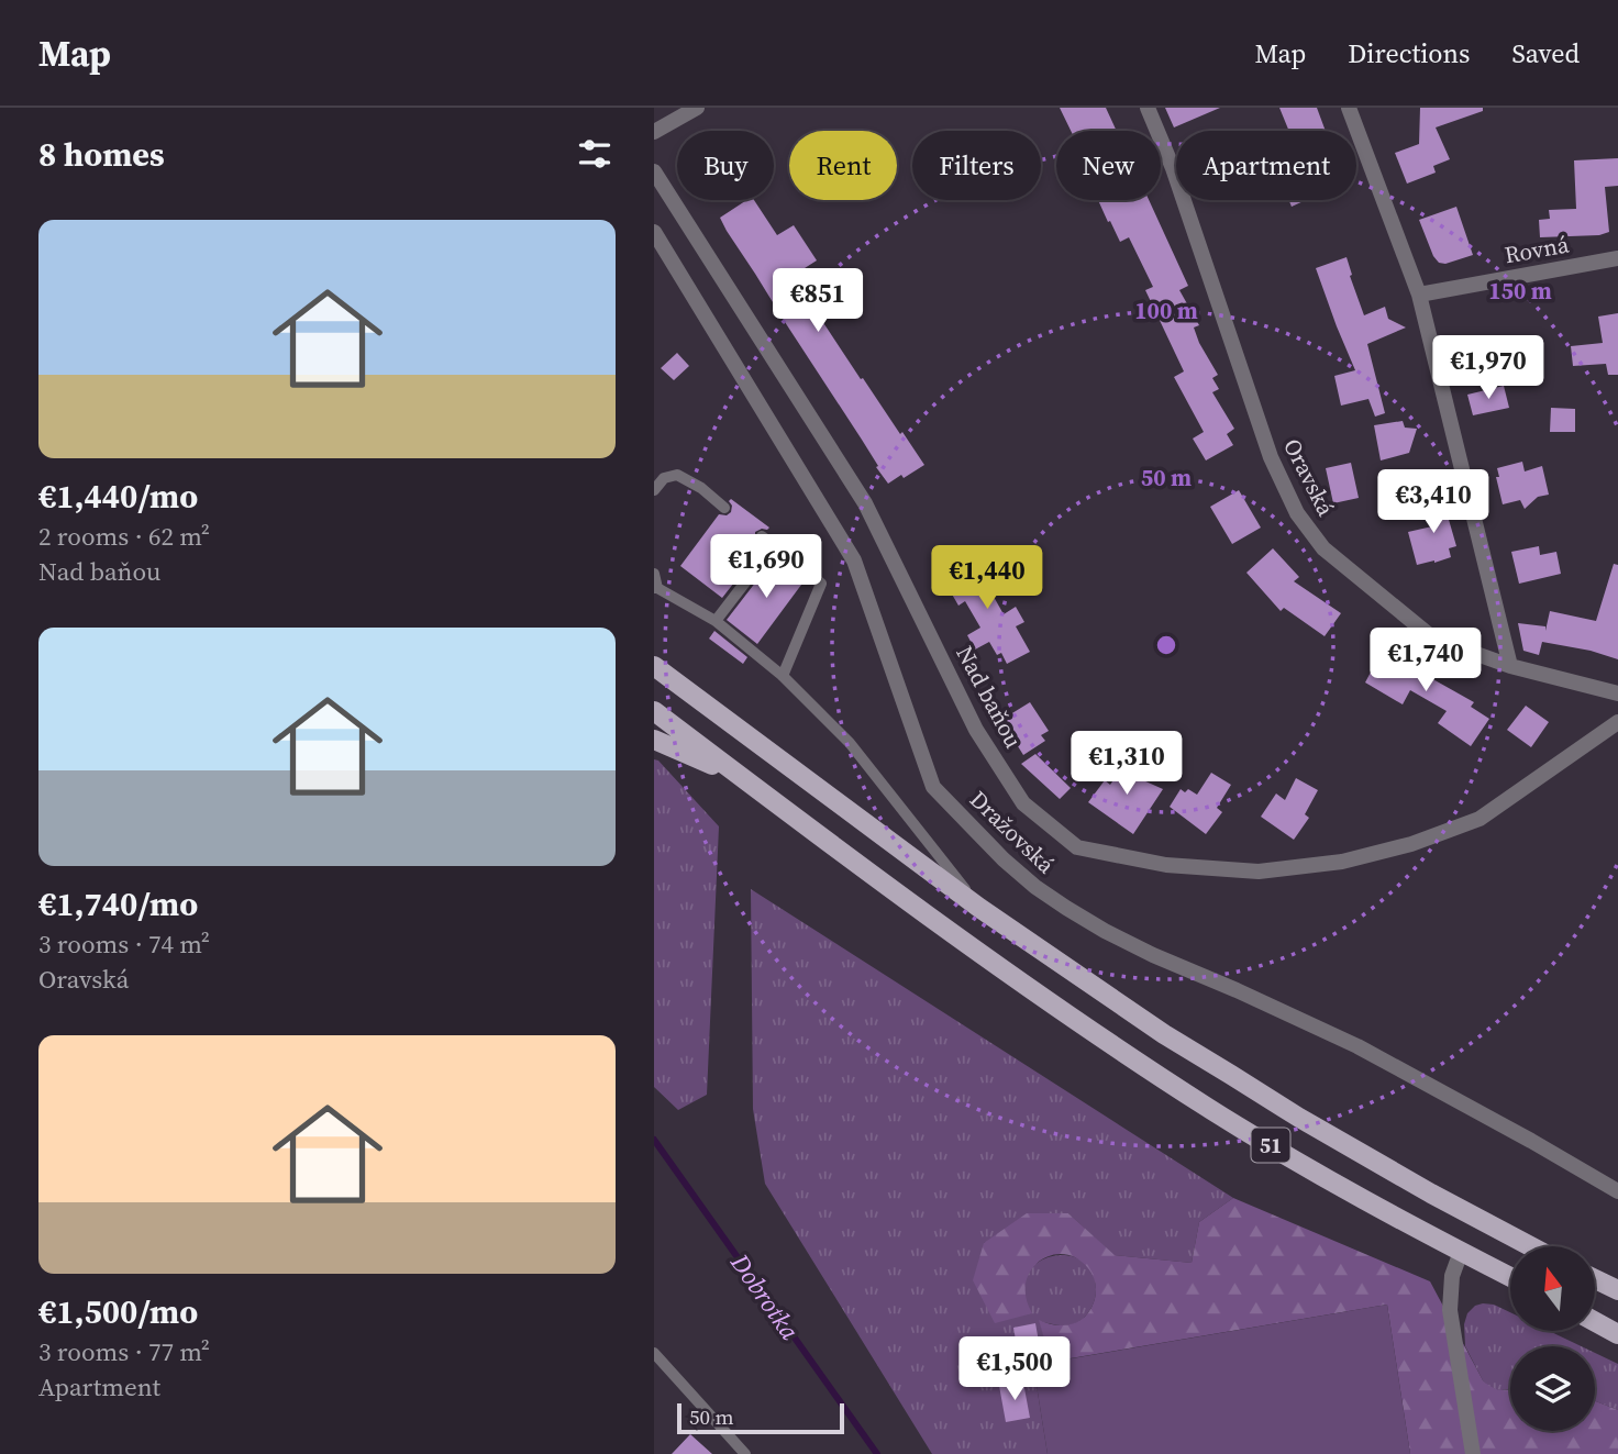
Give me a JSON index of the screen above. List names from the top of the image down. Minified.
{"streets":{"main road":["51"],"street":["Rovná","Oravská","Nad baňou","Dražovská"]},"water":["Dobrotka"],"scale_bar":"50 m","north":"top","page":{"header":"Map","nav":["Map","Directions","Saved"],"heading":"8 homes","chip":["Buy","Rent","Filters","New","Apartment"],"list":[{"name":"€1,440/mo","note":"2 rooms · 62 m² · Nad baňou"},{"name":"€1,740/mo","note":"3 rooms · 74 m² · Oravská"},{"name":"€1,500/mo","note":"3 rooms · 77 m² · Apartment"}],"price":["€851","€1,970","€3,410","€1,690","€1,440","€1,740","€1,310","€1,500"],"scale":"50 m"},"rings":["150 m","100 m","50 m"]}
